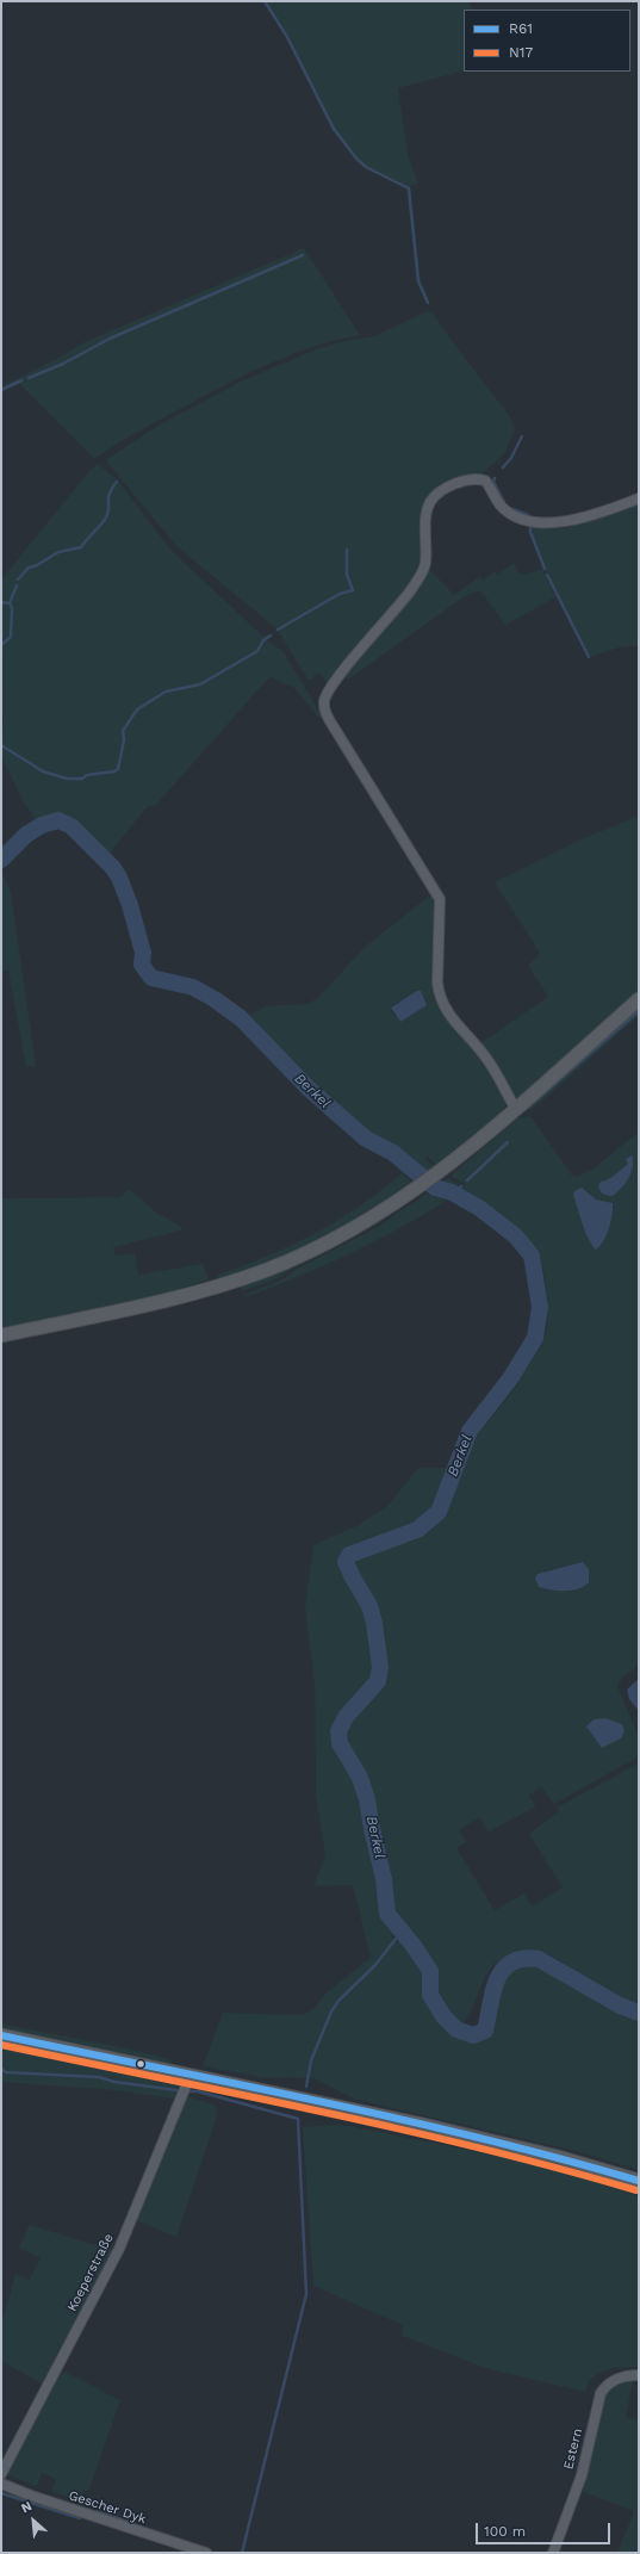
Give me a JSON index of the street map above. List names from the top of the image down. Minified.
{"streets":{"street":["Koeperstraße","Estern","Gescher Dyk"]},"water":["Berkel"],"lines":["transit line R61","transit line N17"],"legend":["R61","N17"],"scale_bar":"100 m","north":"top left"}
